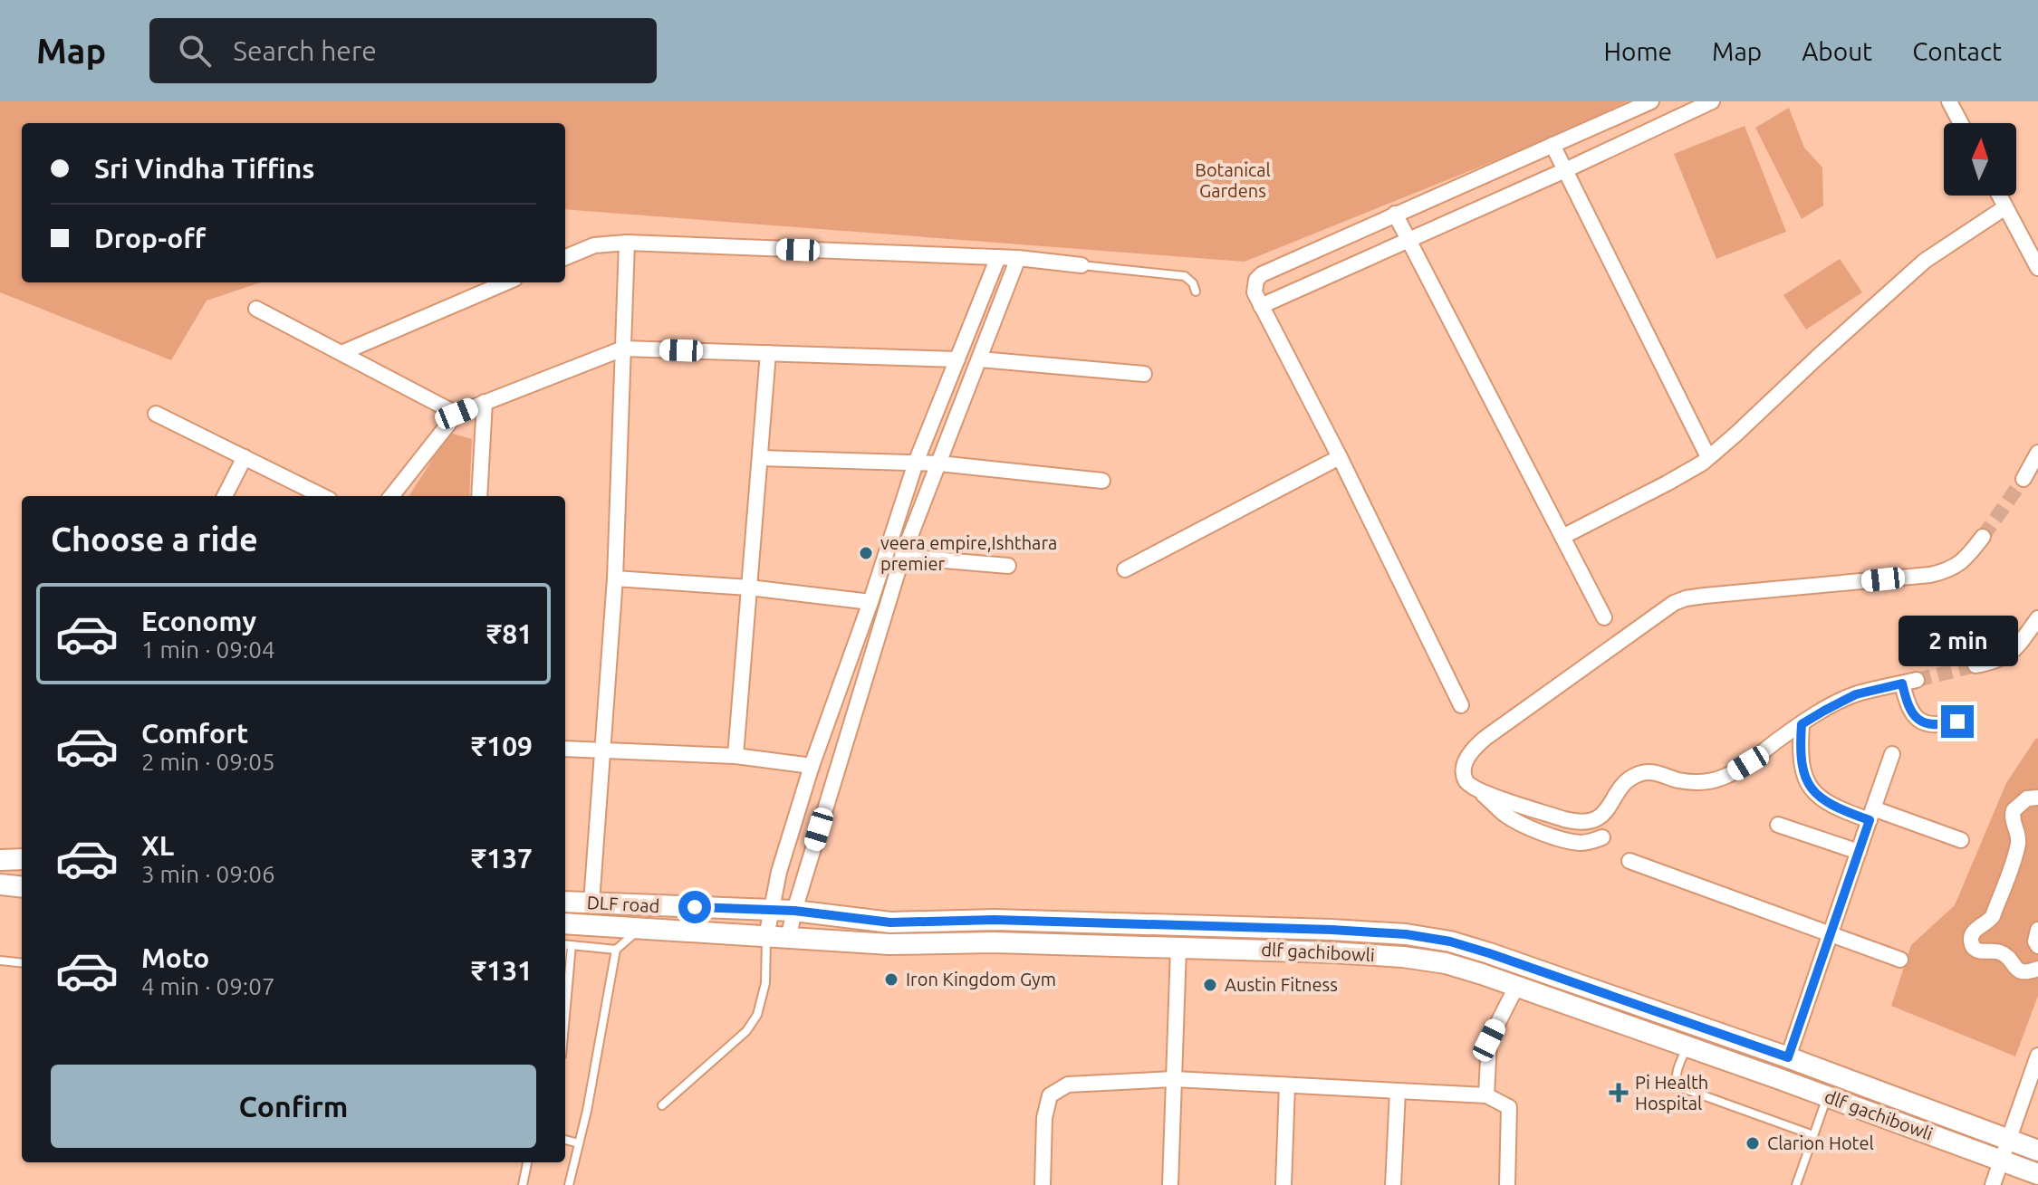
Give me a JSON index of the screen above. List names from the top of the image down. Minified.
{"streets":{"main road":["DLF road","dlf gachibowli"]},"parks":["Botanical Gardens"],"places":{"other":["veera empire,Ishthara premier","Iron Kingdom Gym","Austin Fitness","Clarion Hotel"],"health":["Pi Health Hospital"]},"north":"top","page":{"header":"Map","search":"Search here","nav":["Home","Map","About","Contact"],"banner":["Sri Vindha Tiffins","Drop-off"],"heading":"Choose a ride","list":[{"name":"Economy","note":"1 min · 09:04","value":"₹81"},{"name":"Comfort","note":"2 min · 09:05","value":"₹109"},{"name":"XL","note":"3 min · 09:06","value":"₹137"},{"name":"Moto","note":"4 min · 09:07","value":"₹131"}],"bubble":"2 min","buttons":"Confirm"}}
